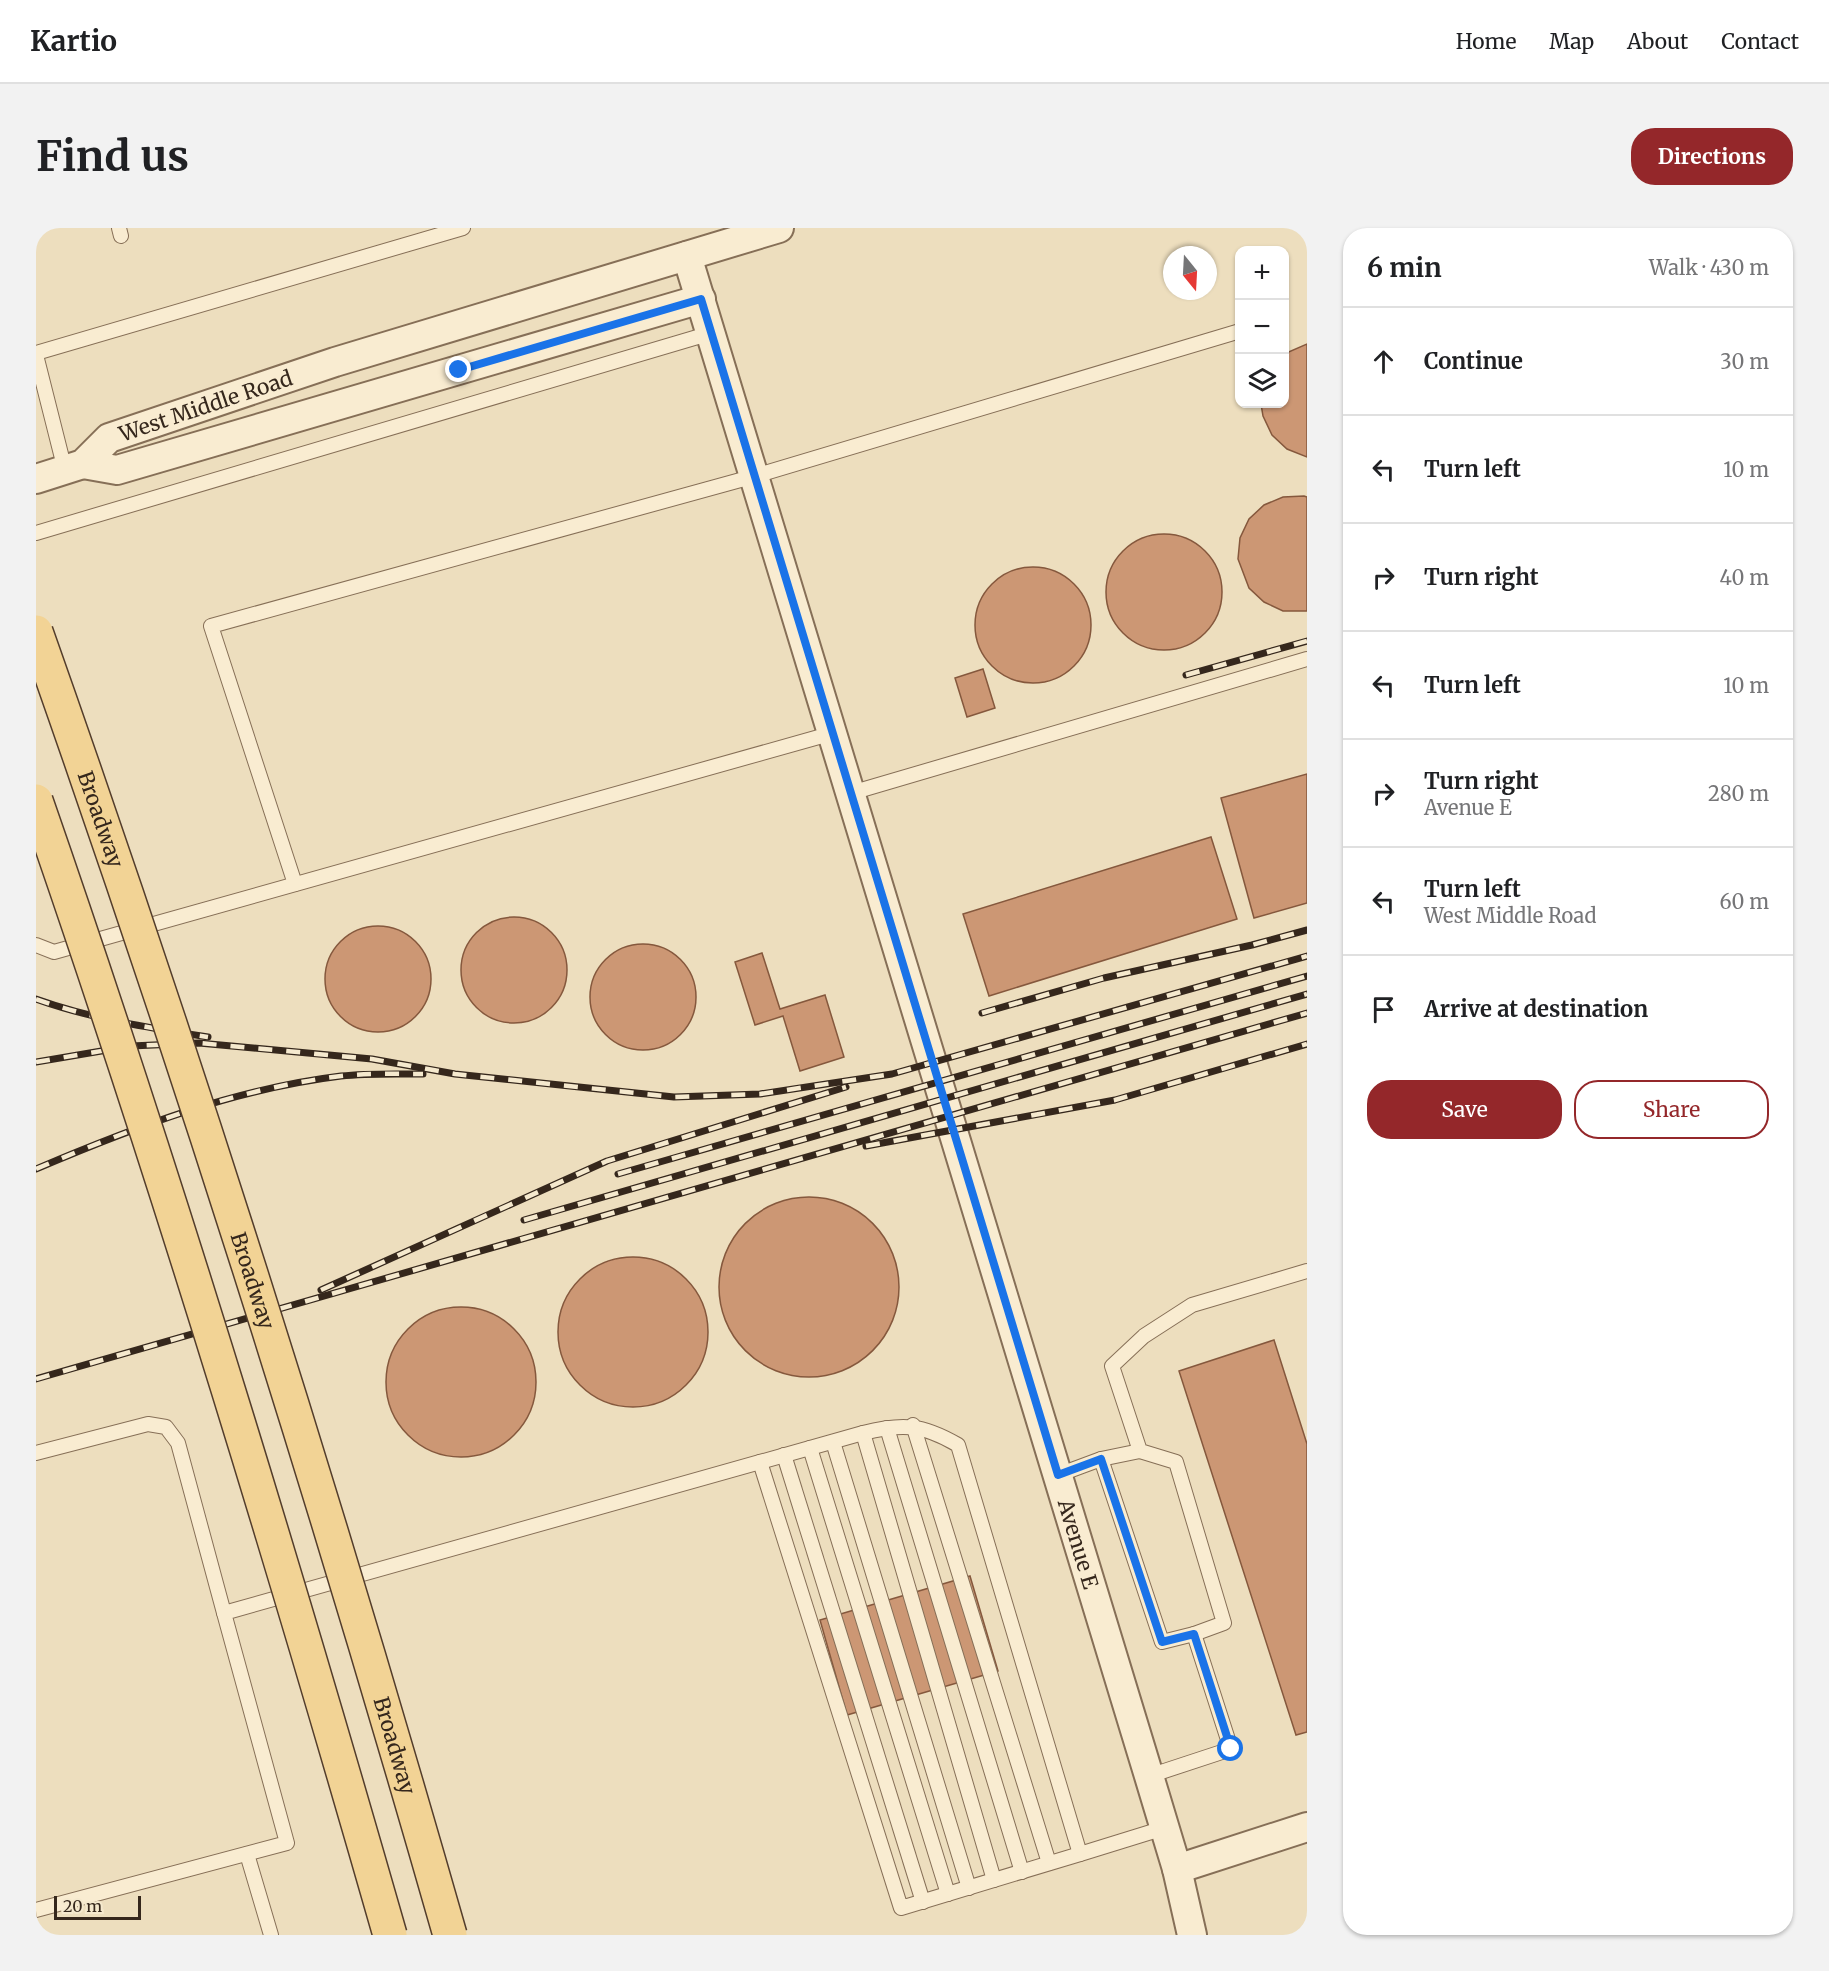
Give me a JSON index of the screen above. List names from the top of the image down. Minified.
{"streets":{"main road":["Broadway"],"street":["West Middle Road","Avenue E"]},"crossings":[["West Middle Road","Avenue E"]],"scale_bar":"20 m","north":"bottom","page":{"header":"Kartio","nav":["Home","Map","About","Contact"],"buttons":["Directions",["Save","Share"]],"title":"Find us","heading":["6 min","Walk · 430 m"],"map_buttons":["+","−"],"list":[["Continue","30 m"],["Turn left","10 m"],["Turn right","40 m"],["Turn left","10 m"],["Turn right","Avenue E","280 m"],["Turn left","West Middle Road","60 m"],"Arrive at destination"],"scale":"20 m"}}
